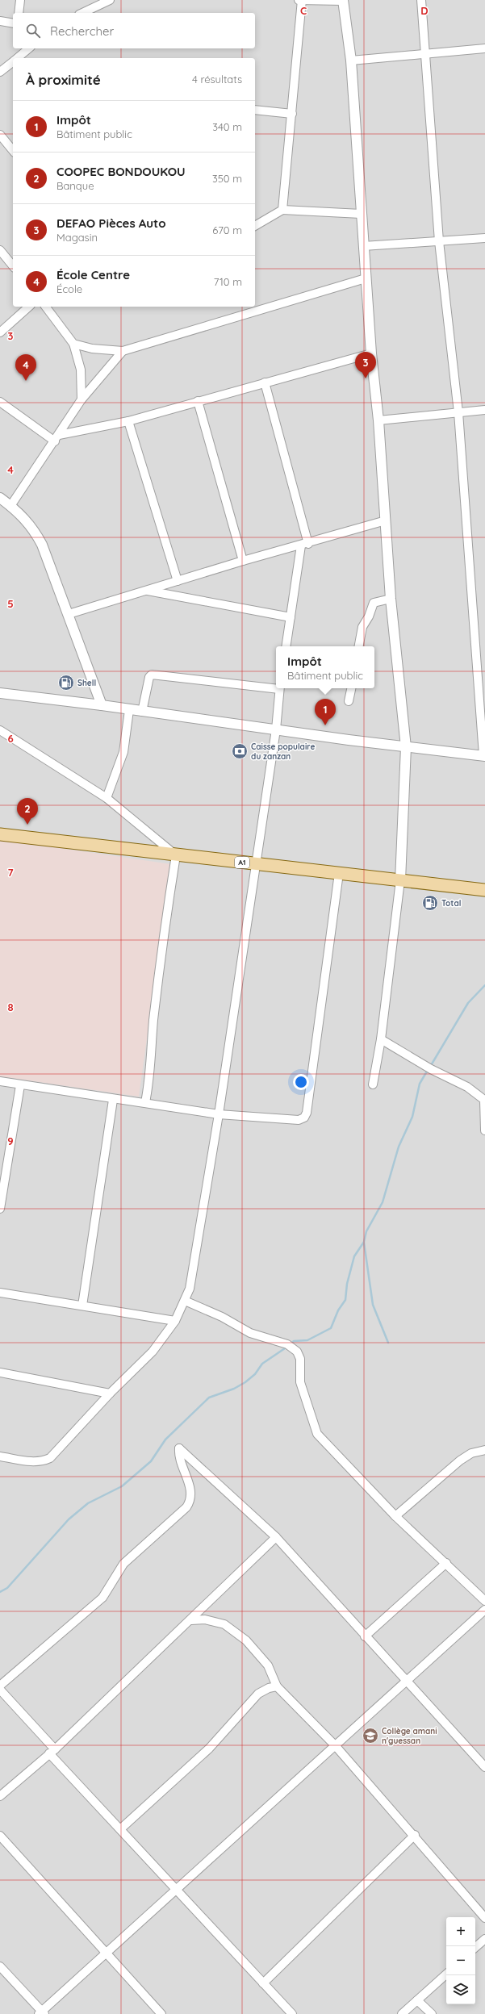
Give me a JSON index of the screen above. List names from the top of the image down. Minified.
{"streets":{"main road":["A1"]},"places":{"fuel station":["Shell","Total"],"bank":["Caisse populaire du zanzan"],"school or university":["Collège amani n'guessan"]},"page":{"search":"Rechercher","heading":["À proximité","4 résultats"],"list":[{"mark":"1","name":"Impôt","note":"Bâtiment public","value":"340 m"},{"mark":"2","name":"COOPEC BONDOUKOU","note":"Banque","value":"350 m"},{"mark":"3","name":"DEFAO Pièces Auto","note":"Magasin","value":"670 m"},{"mark":"4","name":"École Centre","note":"École","value":"710 m"}],"pins":["3","4","1","2"],"popup":["Impôt","Bâtiment public"],"map_buttons":["+","−"]},"grid":{"columns":["C","D"],"rows":["3","4","5","6","7","8","9"]}}
